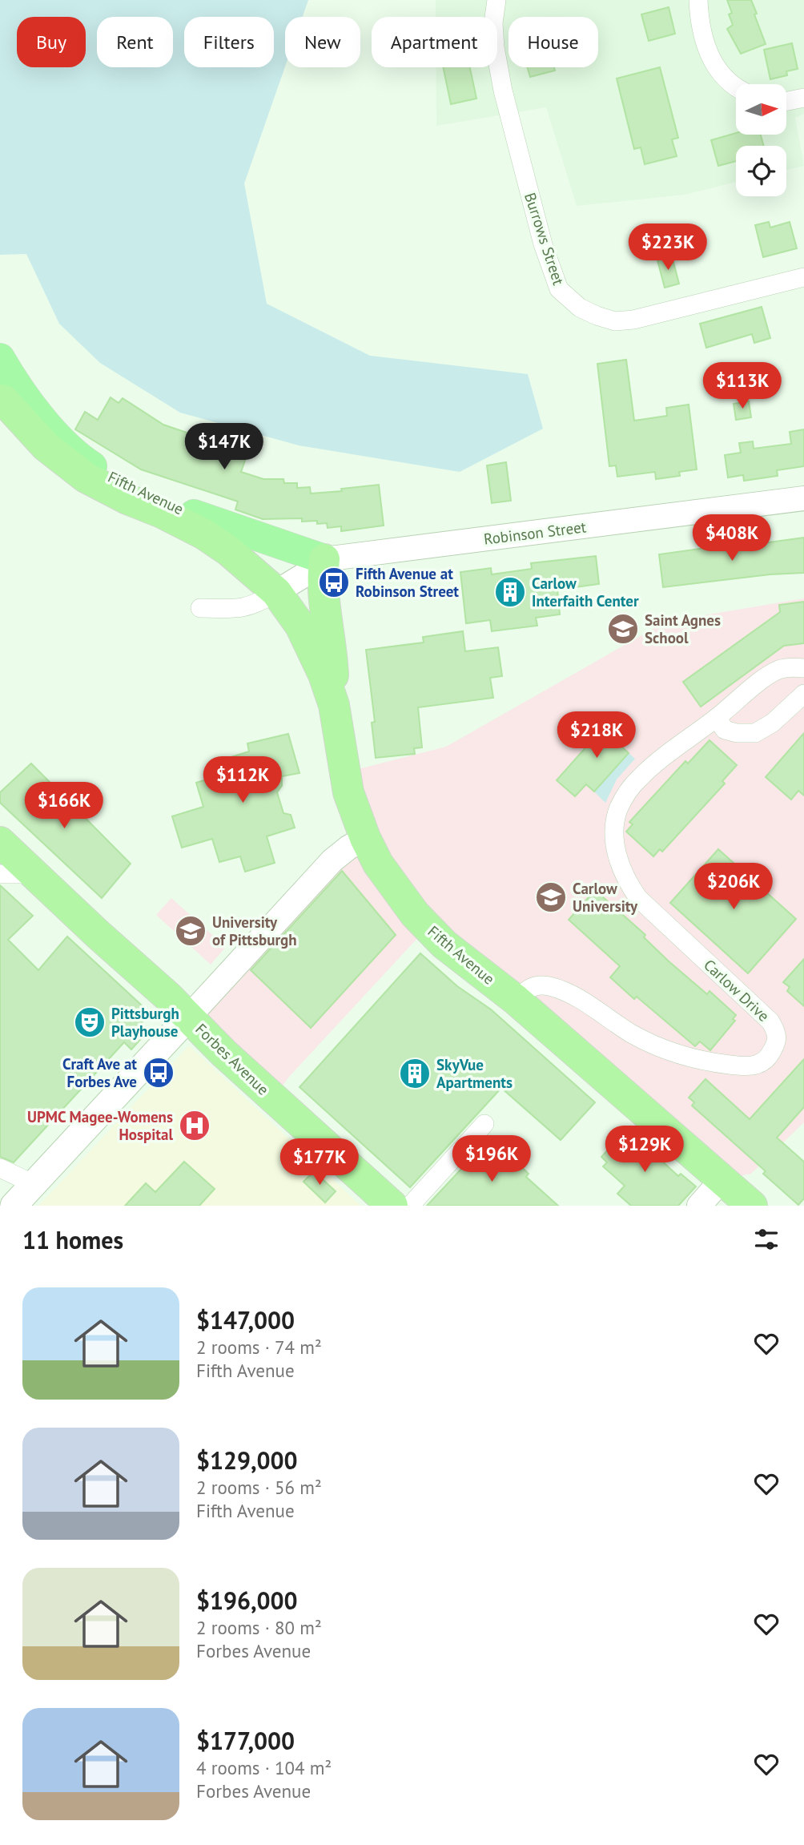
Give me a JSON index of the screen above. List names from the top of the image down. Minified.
{"streets":{"highway":["Fifth Avenue","Forbes Avenue"],"street":["Burrows Street","Robinson Street","Carlow Drive"]},"crossings":[["Fifth Avenue","Carlow Drive"]],"places":{"bus stop":["Fifth Avenue at Robinson Street","Craft Ave at Forbes Ave"],"building":["Carlow Interfaith Center","SkyVue Apartments"],"school or university":["Saint Agnes School","Carlow University","University of Pittsburgh"],"theatre":["Pittsburgh Playhouse"],"hospital":["UPMC Magee-Womens Hospital"]},"north":"right","page":{"chip":["Buy","Rent","Filters","New","Apartment","House"],"price":["$223K","$113K","$147K","$408K","$218K","$112K","$166K","$206K","$129K","$196K","$177K"],"heading":"11 homes","list":[{"name":"$147,000","note":"2 rooms · 74 m² · Fifth Avenue"},{"name":"$129,000","note":"2 rooms · 56 m² · Fifth Avenue"},{"name":"$196,000","note":"2 rooms · 80 m² · Forbes Avenue"},{"name":"$177,000","note":"4 rooms · 104 m² · Forbes Avenue"}]}}
